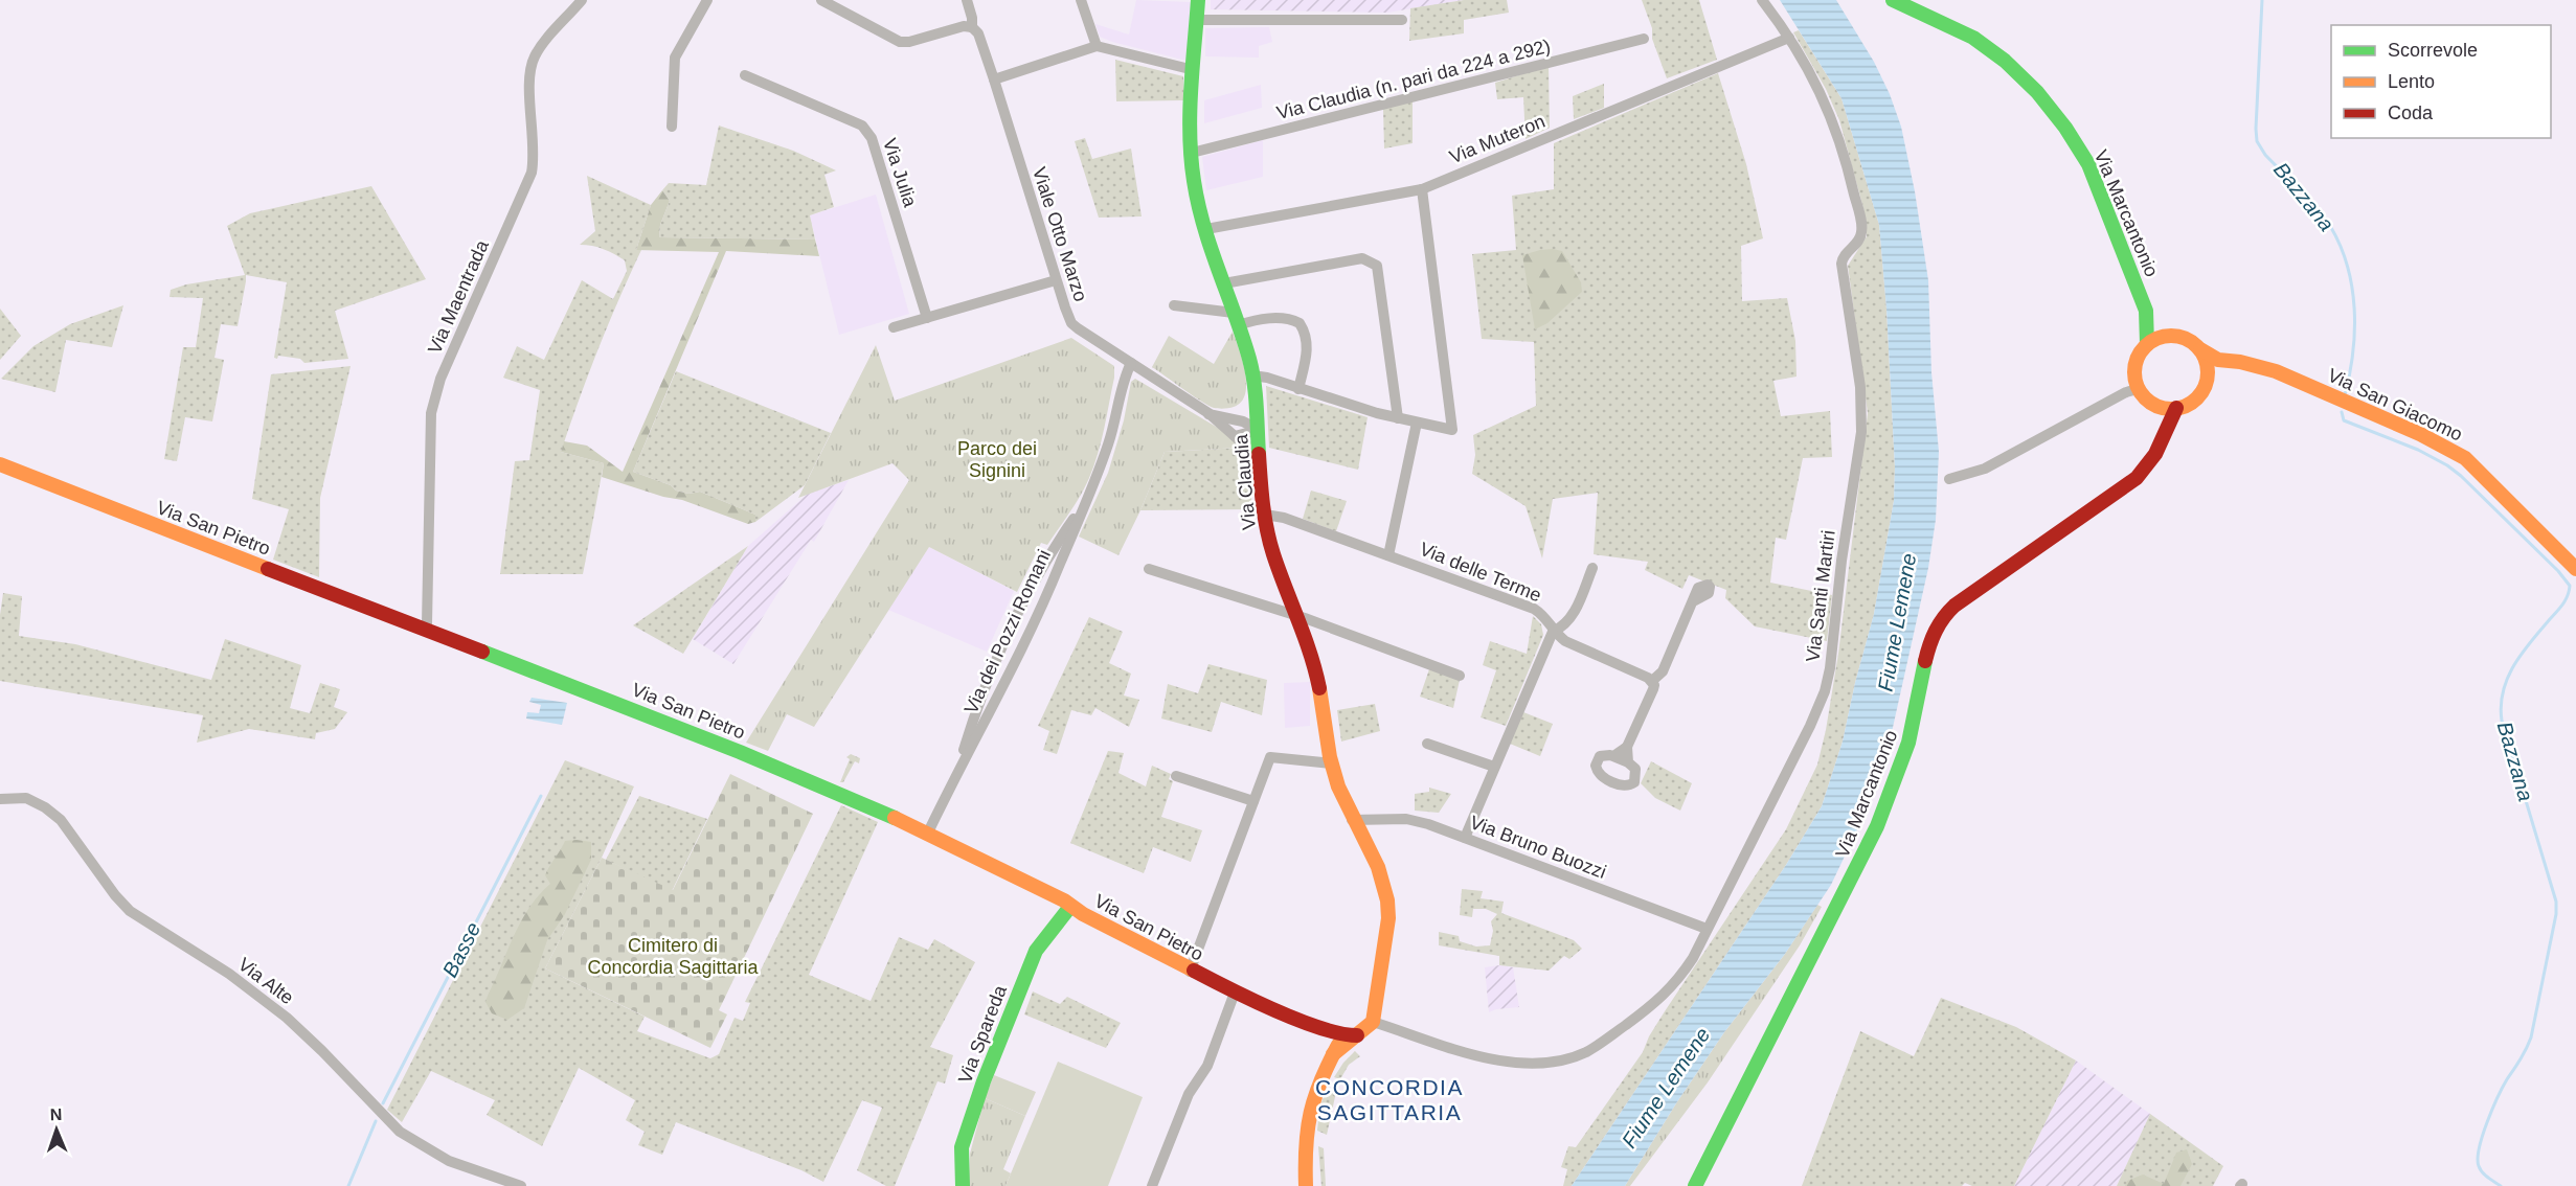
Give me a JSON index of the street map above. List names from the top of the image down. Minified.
{"streets":{"street":["Via Claudia (n. pari da 224 a 292)","Via Muteron","Via Julia","Via Marcantonio","Viale Otto Marzo","Via Maentrada","Via San Giacomo","Via Claudia","Via San Pietro","Via delle Terme","Via Santi Martiri","Via dei Pozzi Romani","Via Bruno Buozzi","Via Alte","Via Spareda"]},"crossings":[["Via Claudia (n. pari da 224 a 292)","Via Claudia"],["Via Muteron","Via Claudia"],["Via Muteron","Via Santi Martiri"],["Via Marcantonio","Via San Giacomo"],["Viale Otto Marzo","Via Claudia"],["Viale Otto Marzo","Via dei Pozzi Romani"],["Via Maentrada","Via San Pietro"],["Via Claudia","Via delle Terme"],["Via Claudia","Via Santi Martiri"],["Via Claudia","Via Bruno Buozzi"],["Via San Pietro","Via dei Pozzi Romani"],["Via San Pietro","Via Spareda"],["Via Santi Martiri","Via Bruno Buozzi"]],"districts":["CONCORDIA SAGITTARIA"],"water":["Bazzana","Fiume Lemene","Basse"],"parks":["Parco dei Signini","Cimitero di Concordia Sagittaria"],"legend":["Scorrevole","Lento","Coda"],"north":"top"}
